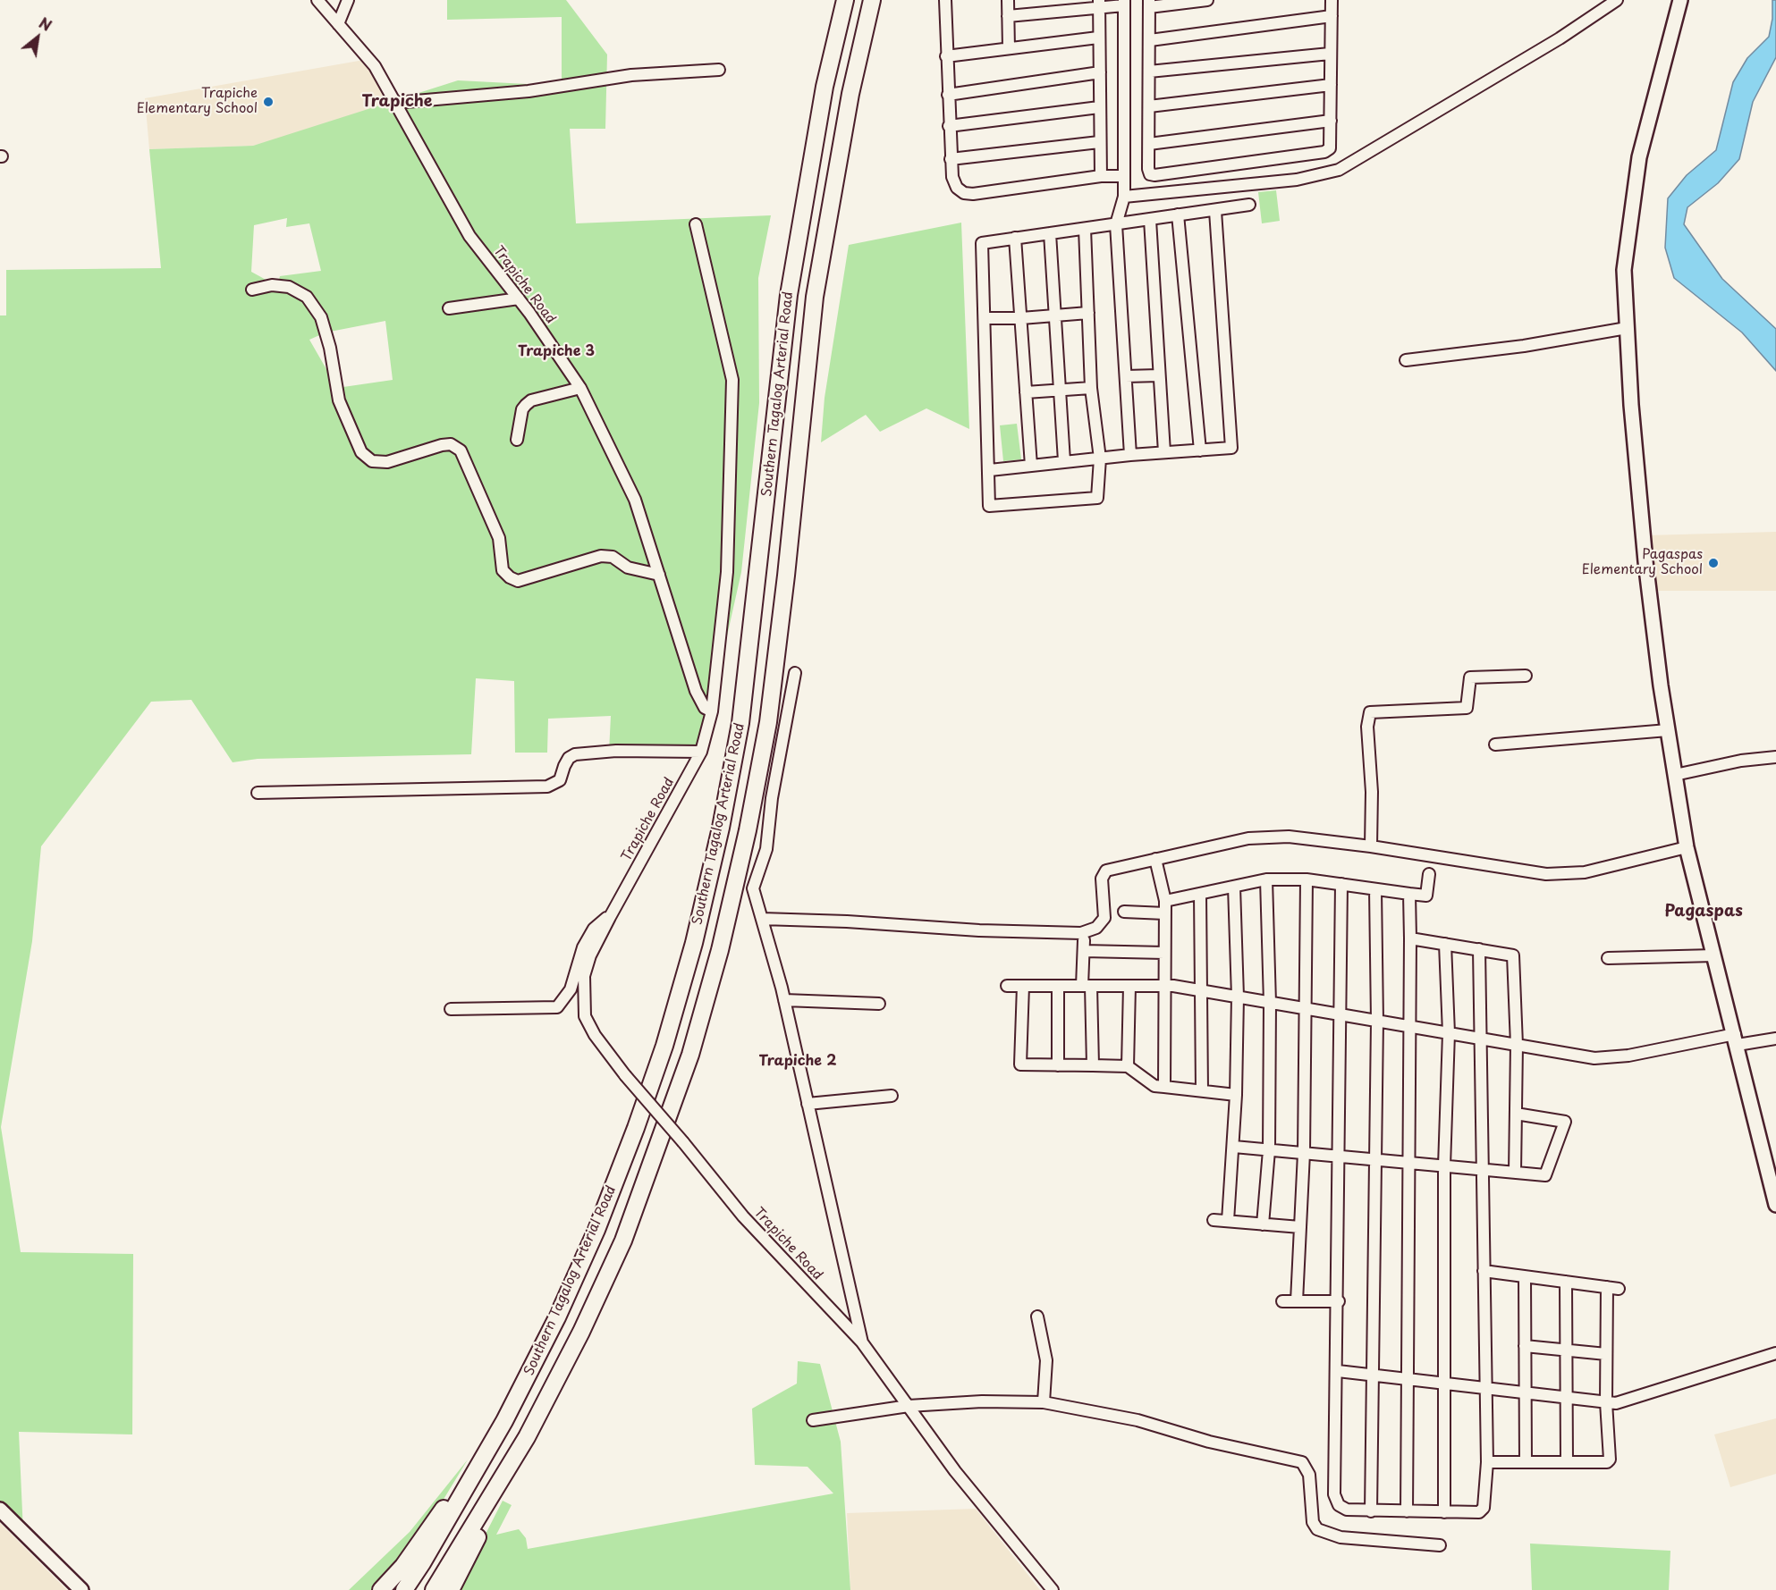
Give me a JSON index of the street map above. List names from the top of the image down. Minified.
{"streets":{"highway":["Southern Tagalog Arterial Road"],"street":["Trapiche Road"]},"districts":["Trapiche","Trapiche 3","Pagaspas","Trapiche 2"],"places":["Trapiche Elementary School","Pagaspas Elementary School"],"north":"top right"}
